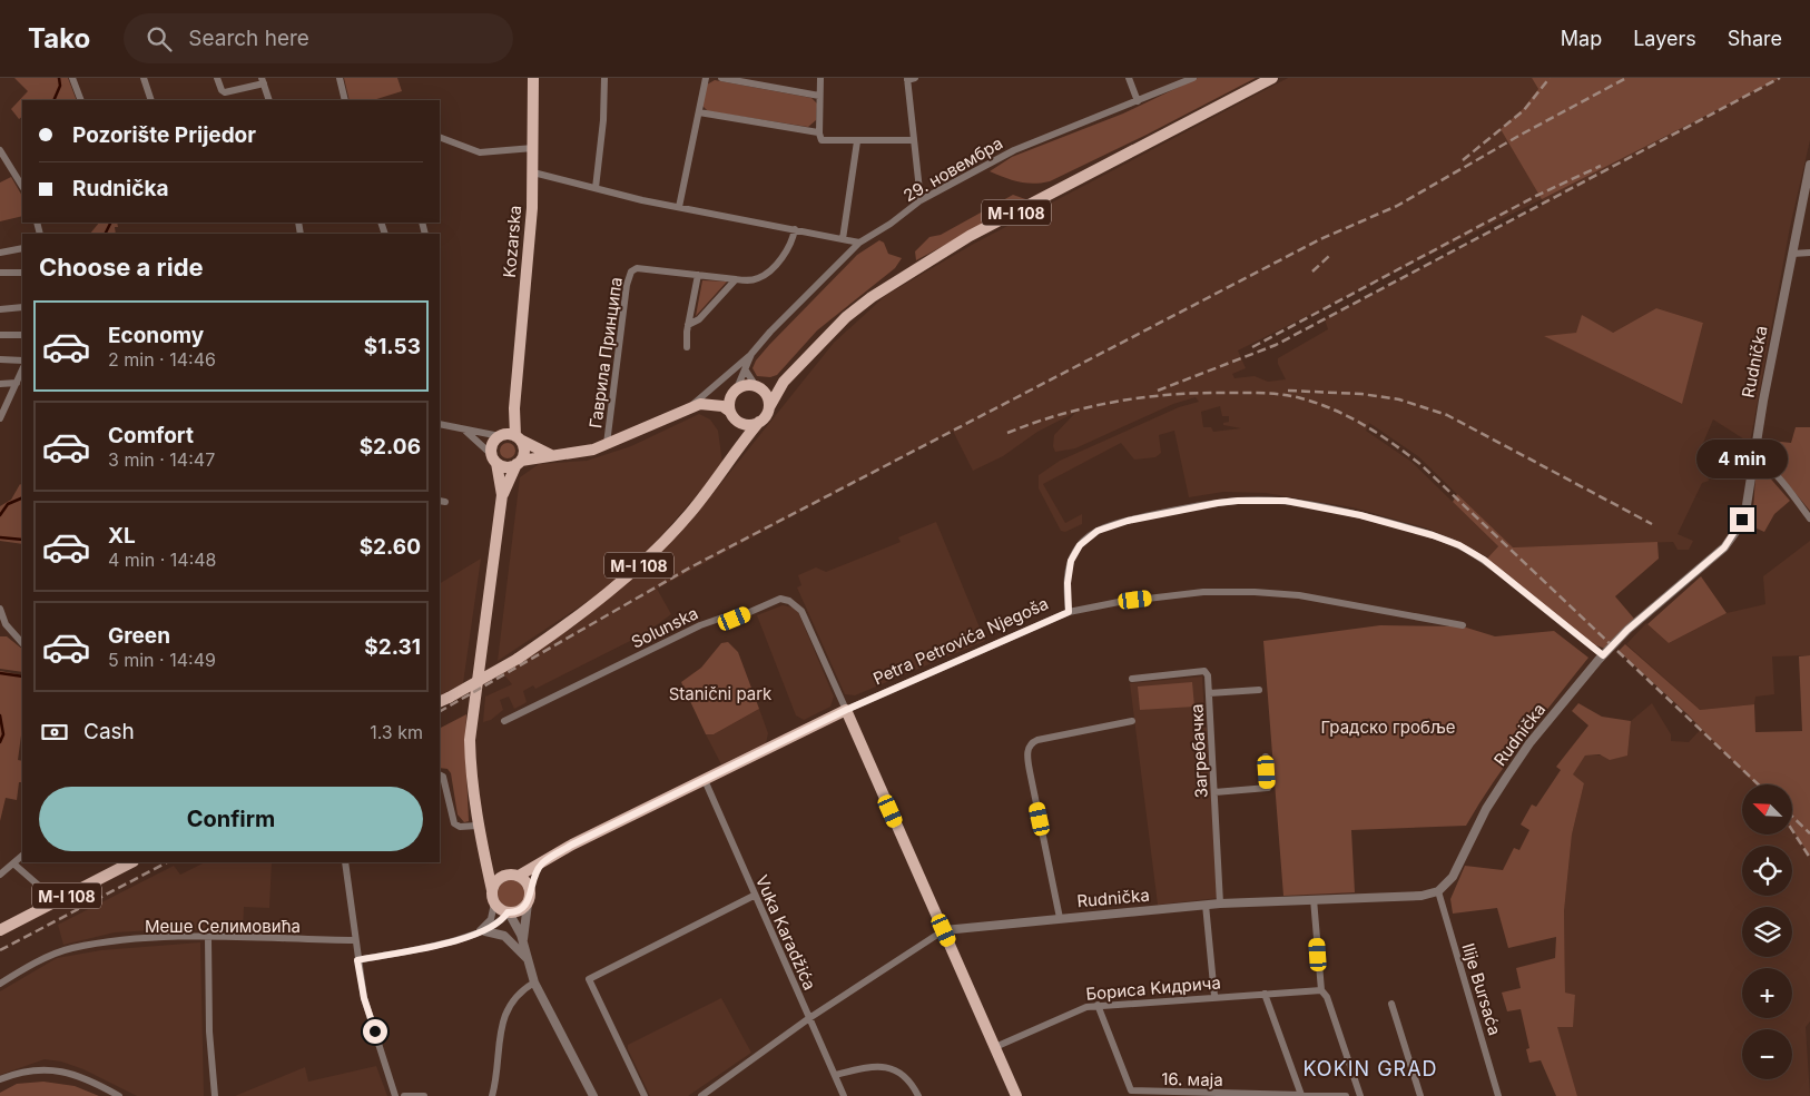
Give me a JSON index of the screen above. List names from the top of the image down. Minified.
{"streets":{"main road":["M-I 108","Kozarska","Petra Petrovića Njegoša"],"street":["29. новембра","Гаврила Принципа","Rudnička","Solunska","Загребачка","Меше Селимовића","Vuka Karadžića","Бориса Kидрича","Ilije Bursaća","16. маја"]},"crossings":[["29. новембра","M-I 108"],["Rudnička","Загребачка"],["Rudnička","Ilije Bursaća"],["Solunska","Petra Petrovića Njegoša"],["Petra Petrovića Njegoša","Vuka Karadžića"],["Бориса Kидрича","16. маја"]],"districts":["KOKIN GRAD"],"parks":["Stanični park","Градско гробље"],"north":"top left","page":{"header":"Tako","search":"Search here","nav":["Map","Layers","Share"],"banner":["Pozorište Prijedor","Rudnička"],"heading":"Choose a ride","list":[{"name":"Economy","note":"2 min · 14:46","value":"$1.53"},{"name":"Comfort","note":"3 min · 14:47","value":"$2.06"},{"name":"XL","note":"4 min · 14:48","value":"$2.60"},{"name":"Green","note":"5 min · 14:49","value":"$2.31"}],"bubble":"4 min","pay":["Cash","1.3 km"],"buttons":"Confirm","map_buttons":["+","−"]}}
